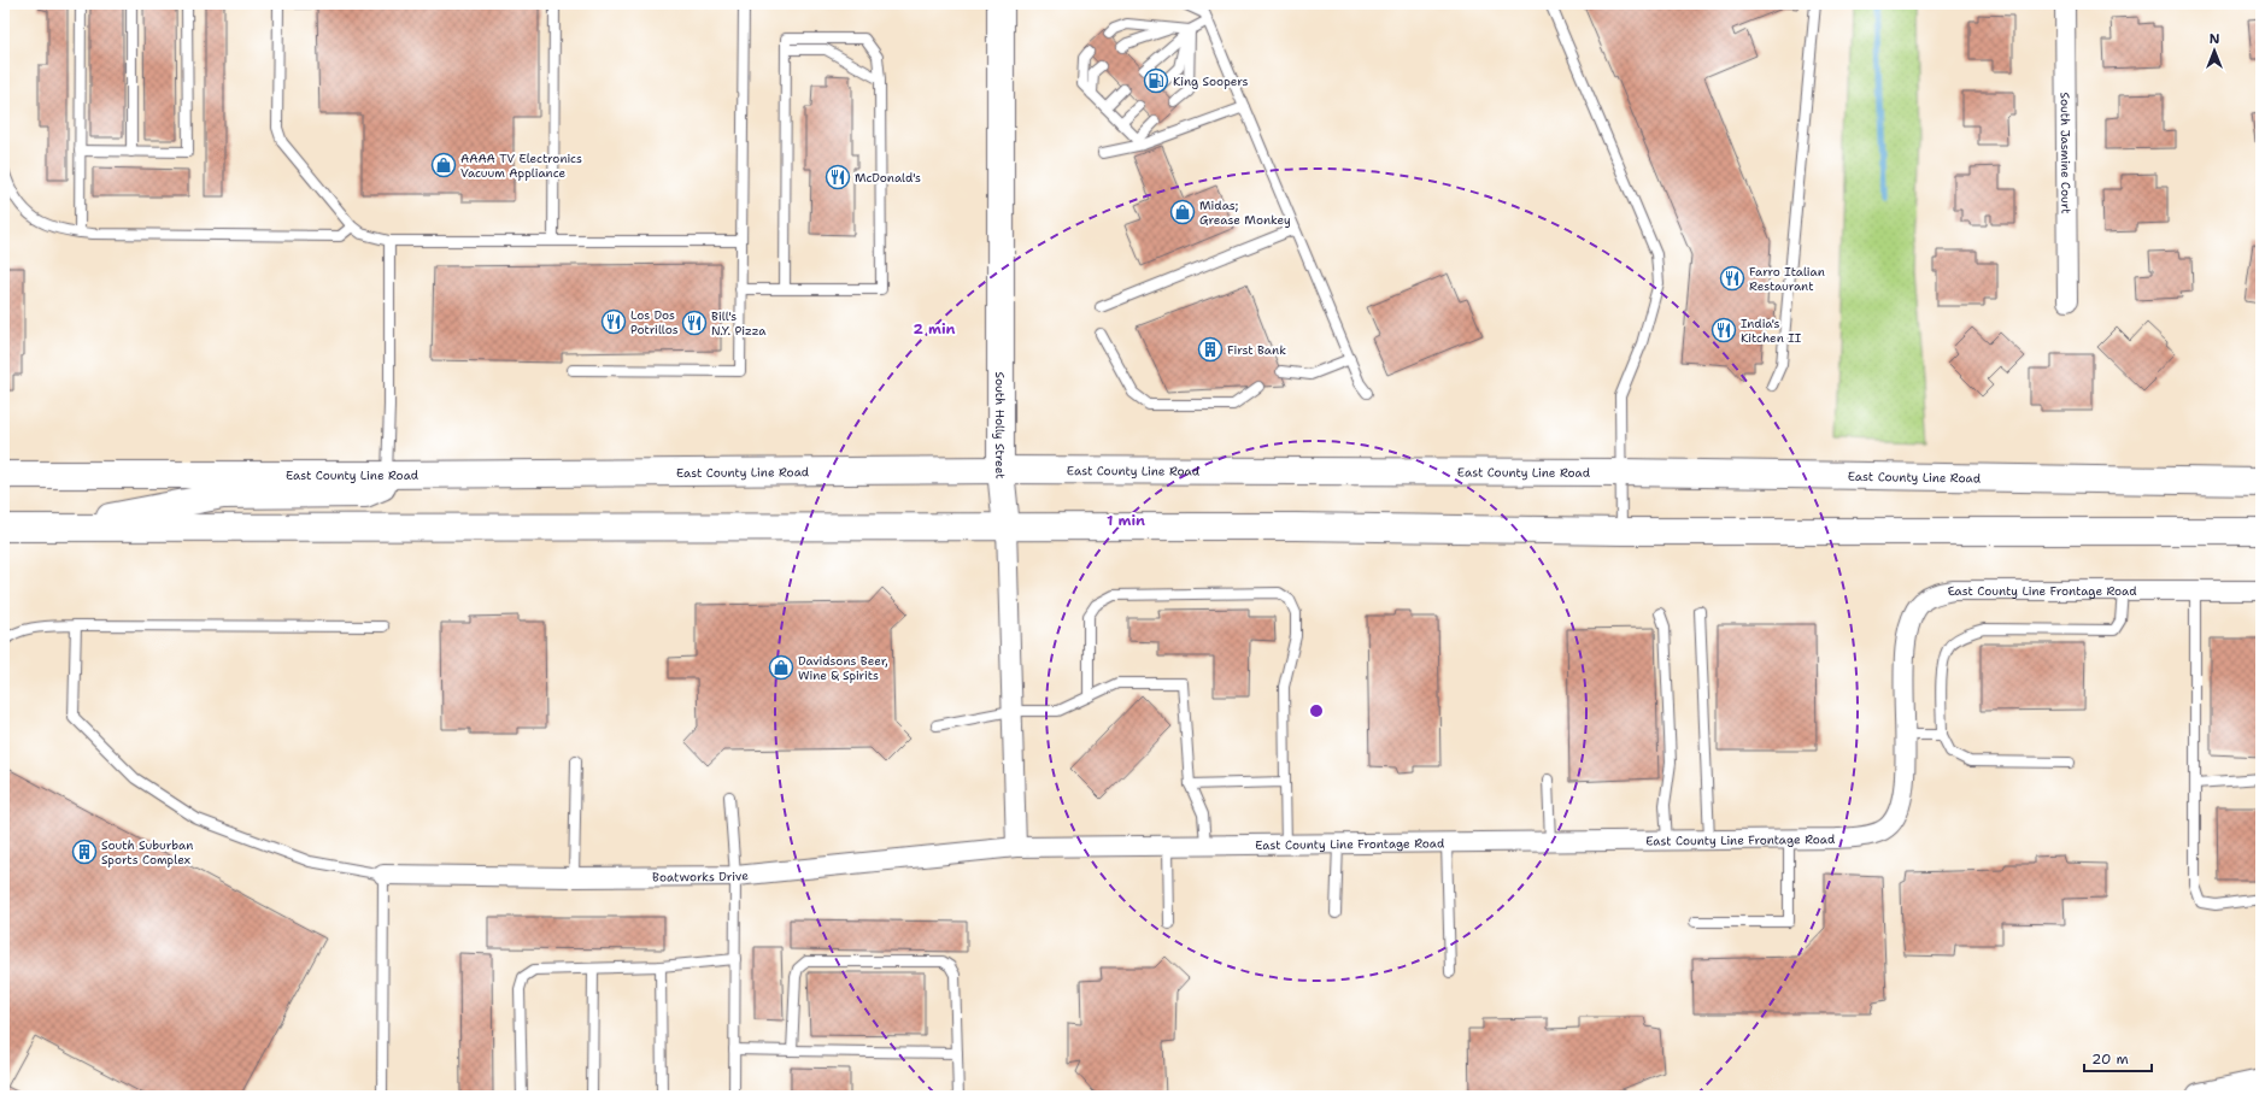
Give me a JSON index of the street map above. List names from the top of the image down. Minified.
{"streets":{"main road":["South Holly Street","East County Line Road"],"street":["South Jasmine Court","East County Line Frontage Road","Boatworks Drive"]},"crossings":[["South Holly Street","East County Line Road"],["South Holly Street","East County Line Frontage Road"],["South Holly Street","Boatworks Drive"],["East County Line Frontage Road","Boatworks Drive"]],"places":{"fuel station":["King Soopers"],"shop":["AAAA TV Electronics Vacuum Appliance","Midas; Grease Monkey","Davidsons Beer, Wine & Spirits"],"restaurant":["McDonald's","Farro Italian Restaurant","Los Dos Potrillos","Bill's N.Y. Pizza","India's Kitchen II"],"building":["First Bank","South Suburban Sports Complex"]},"scale_bar":"20 m","north":"top","rings":["2 min","1 min"]}
